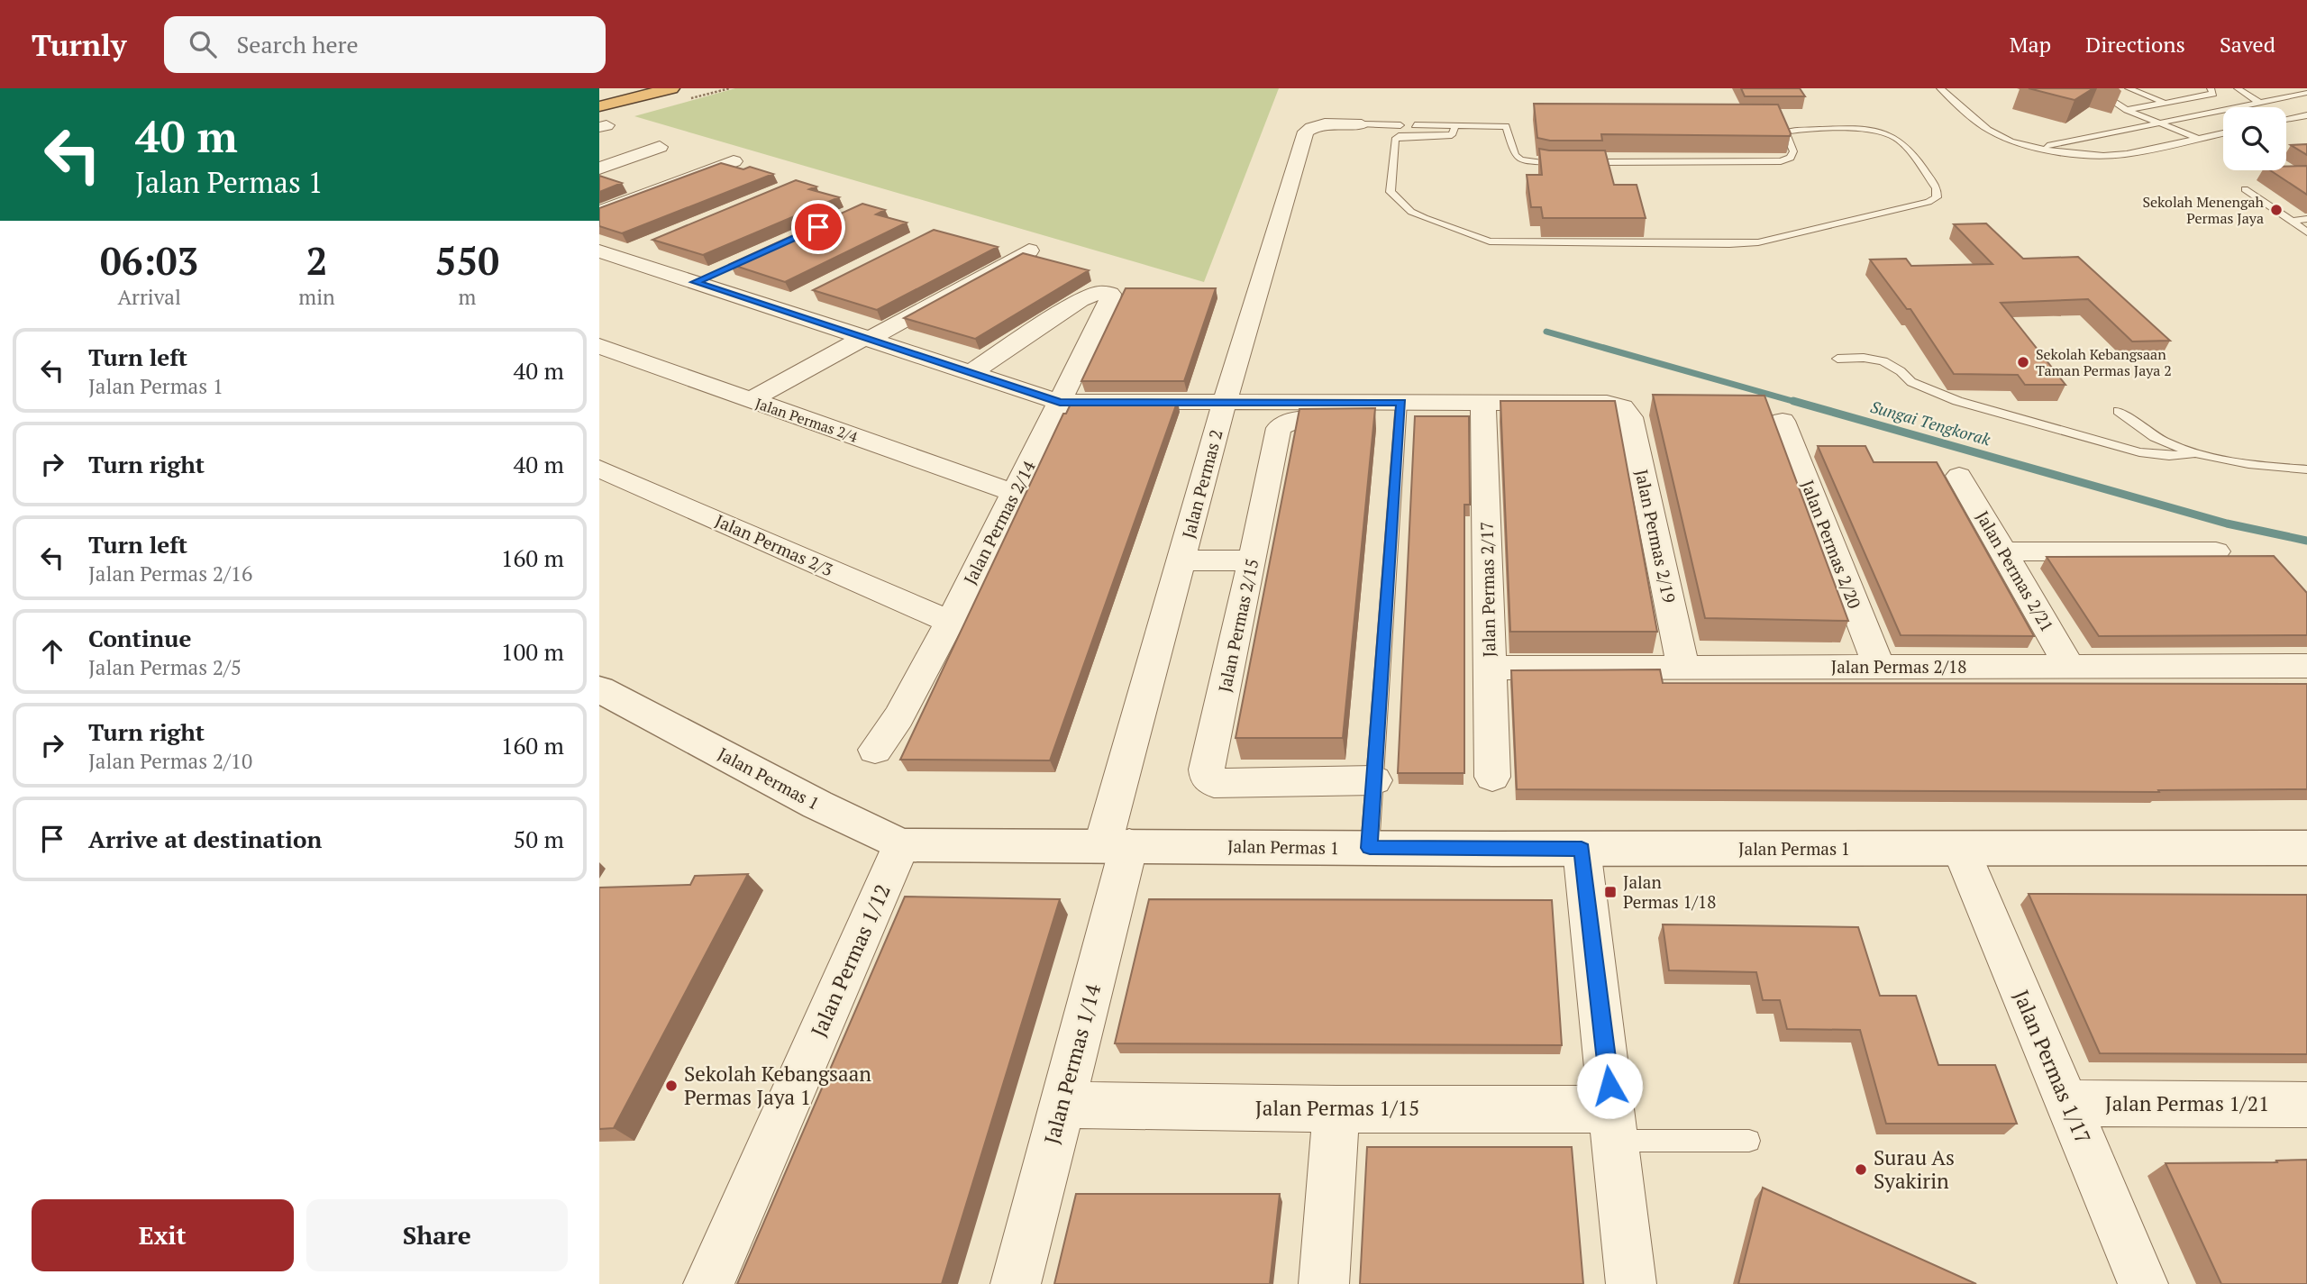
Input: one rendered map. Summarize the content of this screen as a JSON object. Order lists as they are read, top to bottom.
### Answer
{
  "streets": {
    "street": [
      "Jalan Permas 2/4",
      "Jalan Permas 2",
      "Jalan Permas 2/14",
      "Jalan Permas 2/19",
      "Jalan Permas 2/20",
      "Jalan Permas 2/3",
      "Jalan Permas 2/21",
      "Jalan Permas 2/17",
      "Jalan Permas 2/15",
      "Jalan Permas 2/18",
      "Jalan Permas 1",
      "Jalan Permas 1/12",
      "Jalan Permas 1/14",
      "Jalan Permas 1/17",
      "Jalan Permas 1/21",
      "Jalan Permas 1/15"
    ]
  },
  "crossings": [
    ["Jalan Permas 2/4", "Jalan Permas 2/14"],
    ["Jalan Permas 2", "Jalan Permas 1"],
    ["Jalan Permas 2", "Jalan Permas 1/14"],
    ["Jalan Permas 2/14", "Jalan Permas 2/3"],
    ["Jalan Permas 2/19", "Jalan Permas 2/17"],
    ["Jalan Permas 2/19", "Jalan Permas 2/18"],
    ["Jalan Permas 2/20", "Jalan Permas 2/18"],
    ["Jalan Permas 2/21", "Jalan Permas 2/18"],
    ["Jalan Permas 2/17", "Jalan Permas 2/18"],
    ["Jalan Permas 1", "Jalan Permas 1/12"],
    ["Jalan Permas 1", "Jalan Permas 1/14"],
    ["Jalan Permas 1", "Jalan Permas 1/17"],
    ["Jalan Permas 1/14", "Jalan Permas 1/15"],
    ["Jalan Permas 1/17", "Jalan Permas 1/21"]
  ],
  "water": ["Sungai Tengkorak"],
  "places": {
    "other": [
      "Sekolah Menengah Permas Jaya",
      "Sekolah Kebangsaan Taman Permas Jaya 2",
      "Sekolah Kebangsaan Permas Jaya 1",
      "Surau As Syakirin"
    ],
    "transit": ["Jalan Permas 1/18"]
  },
  "page": {
    "header": "Turnly",
    "search": "Search here",
    "nav": ["Map", "Directions", "Saved"],
    "turn": ["40 m", "Jalan Permas 1"],
    "eta": [
      "06:03",
      "Arrival",
      "2",
      "min",
      "550",
      "m"
    ],
    "list": [
      {
        "name": "Turn left",
        "note": "Jalan Permas 1",
        "value": "40 m"
      },
      {
        "name": "Turn right",
        "value": "40 m"
      },
      {
        "name": "Turn left",
        "note": "Jalan Permas 2/16",
        "value": "160 m"
      },
      {
        "name": "Continue",
        "note": "Jalan Permas 2/5",
        "value": "100 m"
      },
      {
        "name": "Turn right",
        "note": "Jalan Permas 2/10",
        "value": "160 m"
      },
      {
        "name": "Arrive at destination",
        "value": "50 m"
      }
    ],
    "buttons": ["Exit", "Share"]
  }
}
